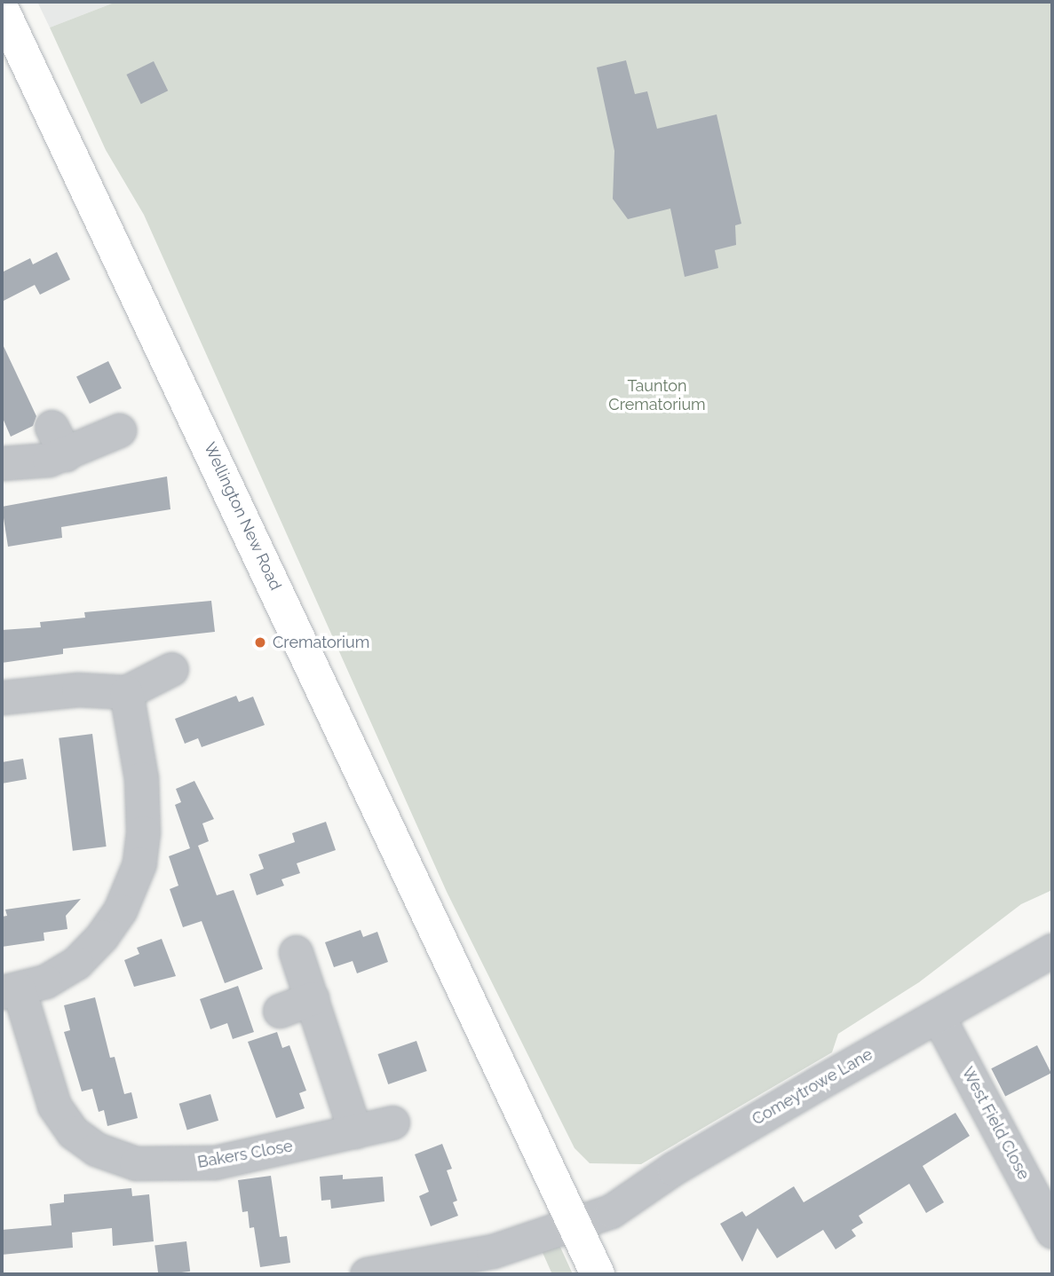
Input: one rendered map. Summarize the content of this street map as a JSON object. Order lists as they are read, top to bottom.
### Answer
{
  "streets": {
    "main road": ["Wellington New Road"],
    "street": ["Comeytrowe Lane", "West Field Close", "Bakers Close"]
  },
  "crossings": [
    ["Wellington New Road", "Comeytrowe Lane"],
    ["Comeytrowe Lane", "West Field Close"]
  ],
  "parks": ["Taunton Crematorium"],
  "places": ["Crematorium"]
}
